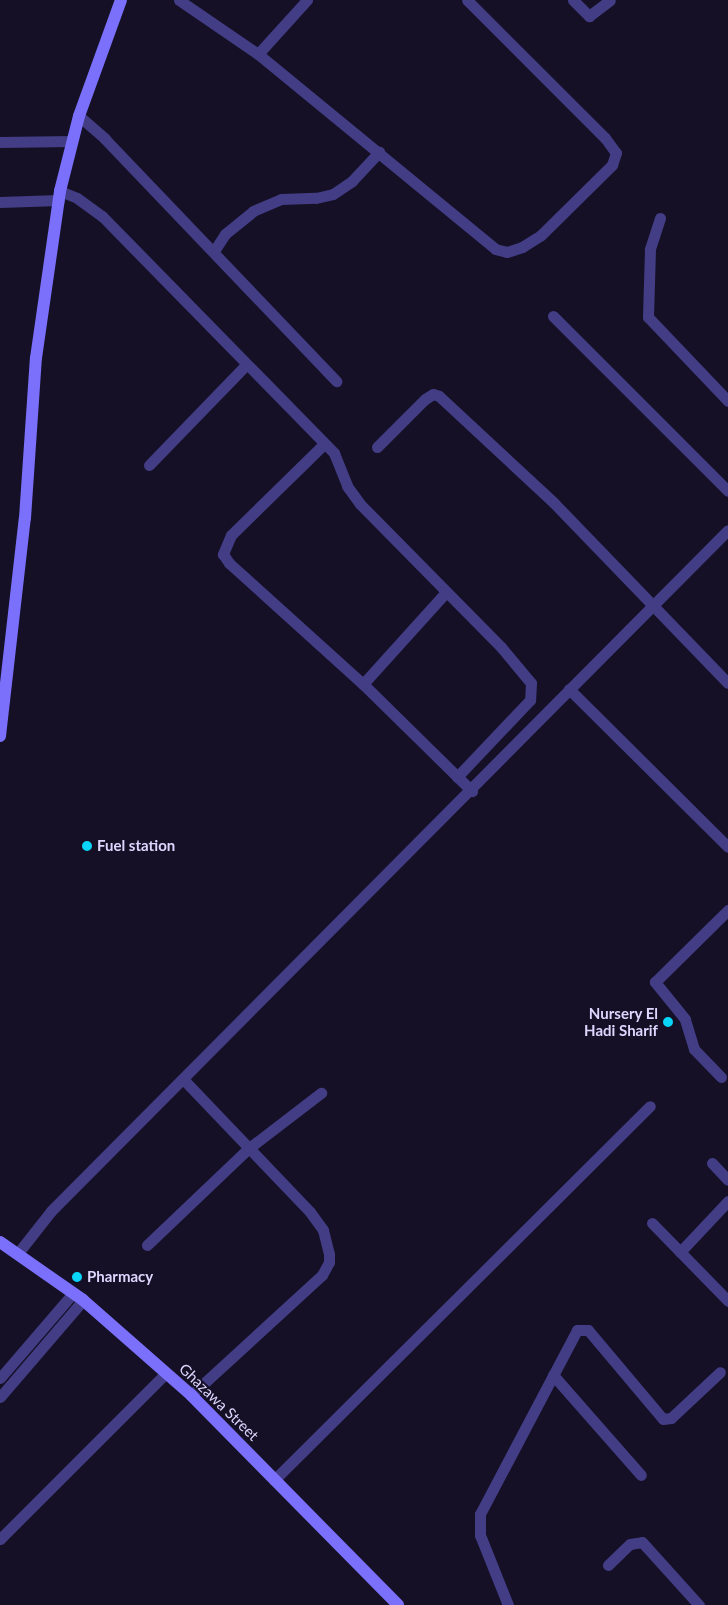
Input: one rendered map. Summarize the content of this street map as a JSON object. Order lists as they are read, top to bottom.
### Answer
{
  "streets": {
    "main road": ["Ghazawa Street"]
  },
  "places": ["Fuel station", "Nursery El Hadi Sharif", "Pharmacy"]
}
